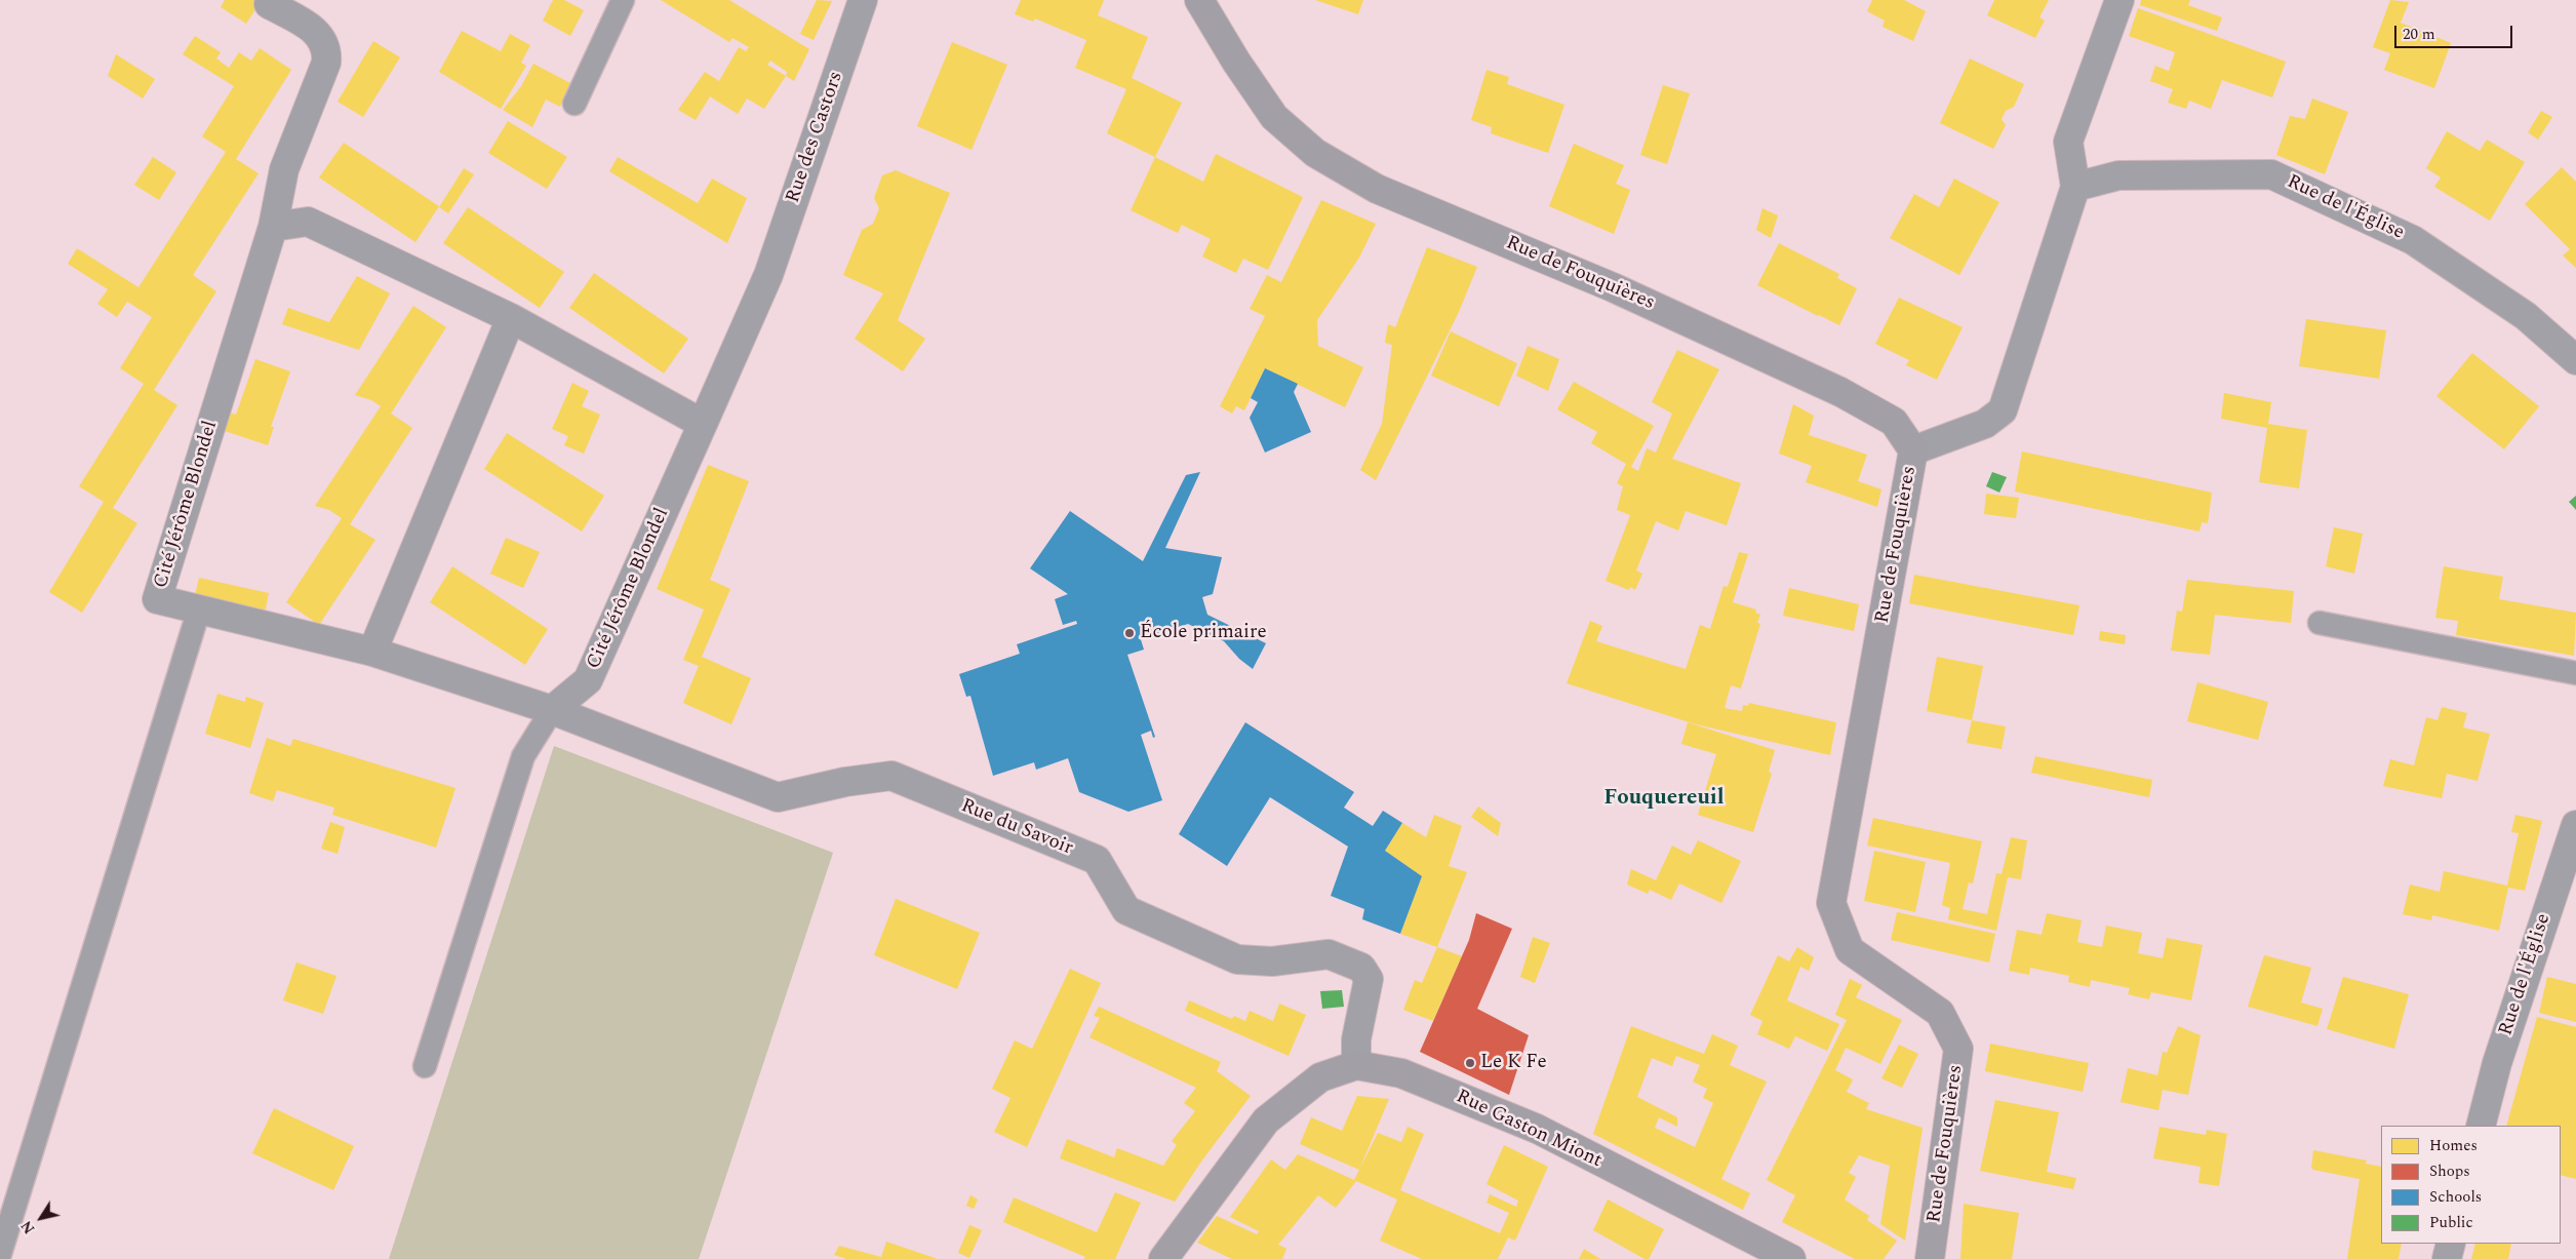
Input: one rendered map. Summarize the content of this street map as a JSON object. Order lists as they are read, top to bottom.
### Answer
{
  "streets": {
    "street": [
      "Rue des Castors",
      "Rue de l'Église",
      "Rue de Fouquières",
      "Cité Jérôme Blondel",
      "Rue du Savoir",
      "Rue Gaston Miont"
    ]
  },
  "crossings": [
    ["Rue des Castors", "Cité Jérôme Blondel"],
    ["Cité Jérôme Blondel", "Rue du Savoir"],
    ["Rue du Savoir", "Rue Gaston Miont"]
  ],
  "districts": ["Fouquereuil"],
  "places": ["École primaire", "Le K Fe"],
  "legend": [
    "Homes",
    "Shops",
    "Schools",
    "Public"
  ],
  "scale_bar": "20 m",
  "north": "bottom left"
}
